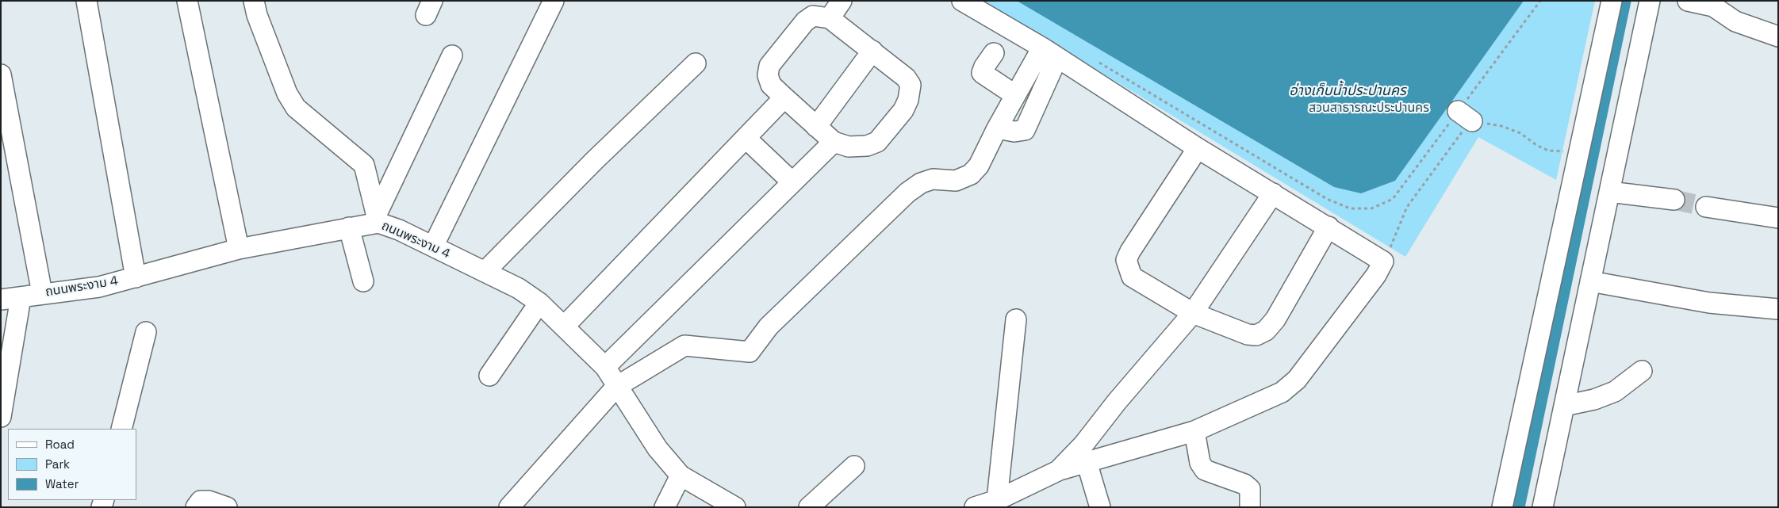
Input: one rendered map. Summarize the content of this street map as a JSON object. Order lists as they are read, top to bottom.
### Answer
{
  "streets": {
    "street": ["ถนนพระงาม 4"]
  },
  "water": ["อ่างเก็บน้ำประปานคร"],
  "parks": ["สวนสาธารณะประปานคร"],
  "legend": ["Road", "Park", "Water"]
}
